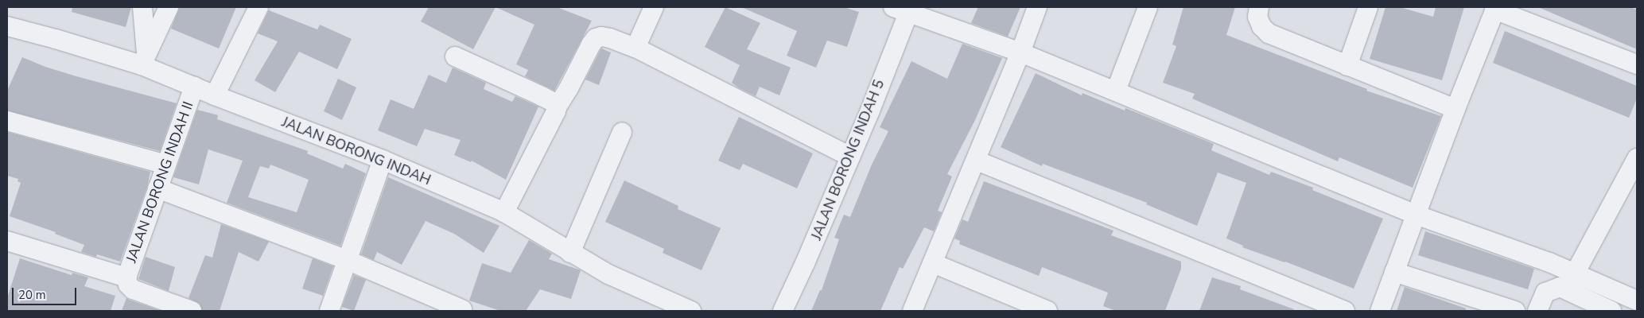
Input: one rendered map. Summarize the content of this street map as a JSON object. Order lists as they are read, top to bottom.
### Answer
{
  "streets": {
    "street": ["JALAN BORONG INDAH", "JALAN BORONG INDAH 5", "JALAN BORONG INDAH II"]
  },
  "crossings": [
    ["JALAN BORONG INDAH", "JALAN BORONG INDAH II"]
  ],
  "scale_bar": "20 m"
}
